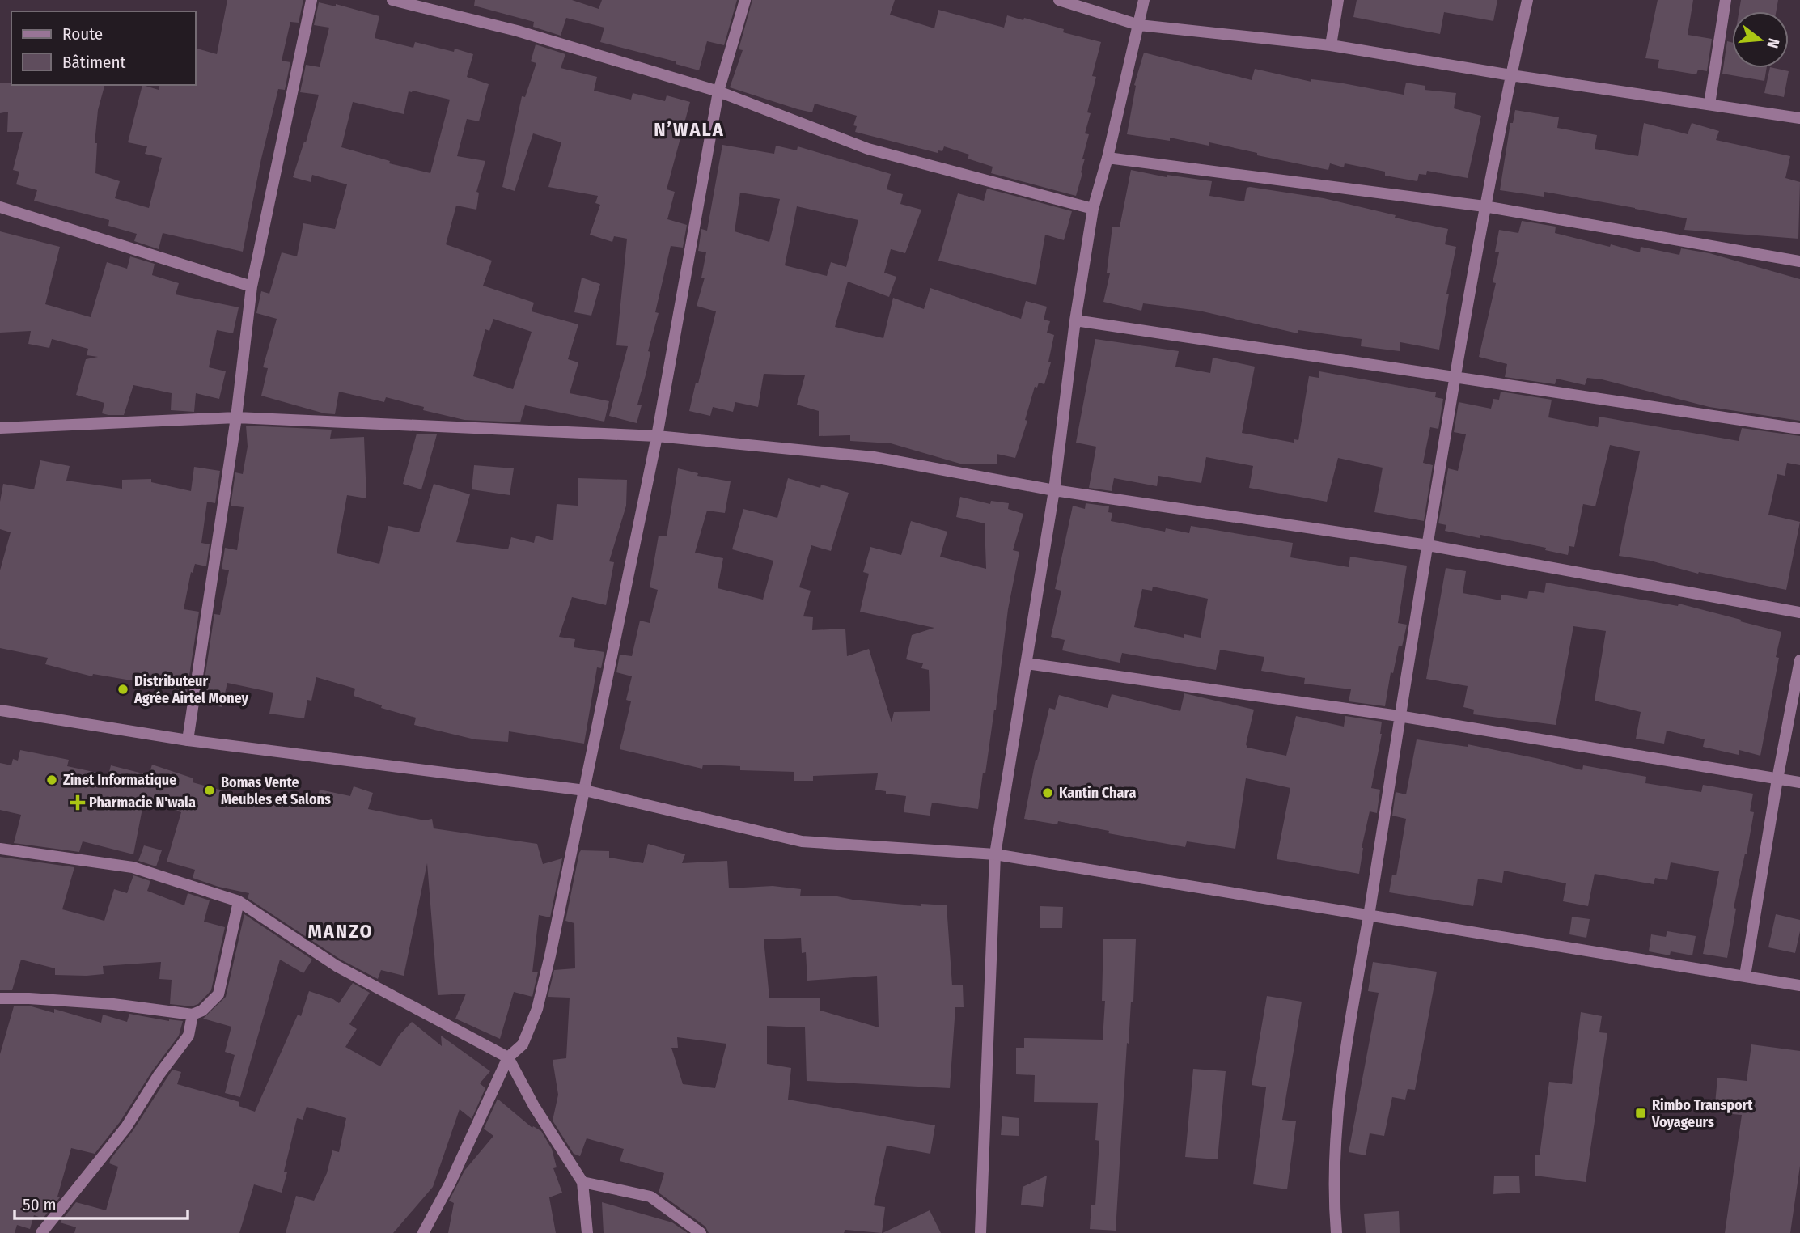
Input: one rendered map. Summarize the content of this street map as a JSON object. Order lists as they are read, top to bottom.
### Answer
{
  "districts": ["N’WALA", "MANZO"],
  "places": {
    "other": [
      "Distributeur Agrée Airtel Money",
      "Zinet Informatique",
      "Bomas Vente Meubles et Salons",
      "Kantin Chara"
    ],
    "health": ["Pharmacie N'wala"],
    "transit": ["Rimbo Transport Voyageurs"]
  },
  "legend": ["Route", "Bâtiment"],
  "scale_bar": "50 m",
  "north": "right"
}
